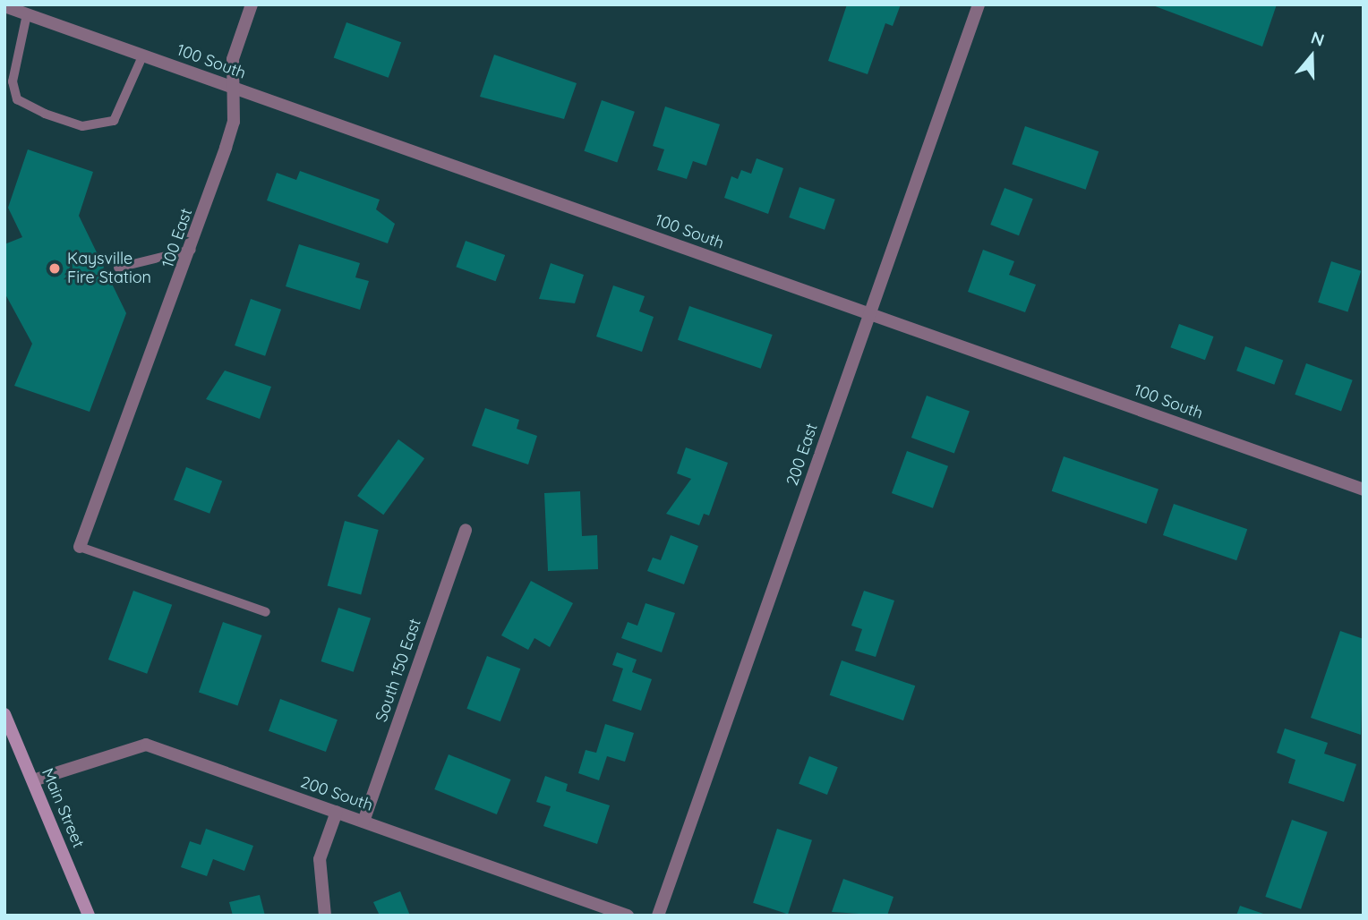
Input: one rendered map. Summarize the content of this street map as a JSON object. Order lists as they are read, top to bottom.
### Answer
{
  "streets": {
    "main road": ["Main Street"],
    "street": [
      "100 South",
      "100 East",
      "200 East",
      "South 150 East",
      "200 South"
    ]
  },
  "crossings": [
    ["100 South", "100 East"],
    ["100 South", "200 East"],
    ["South 150 East", "200 South"],
    ["200 South", "Main Street"]
  ],
  "places": ["Kaysville Fire Station"],
  "north": "top"
}
